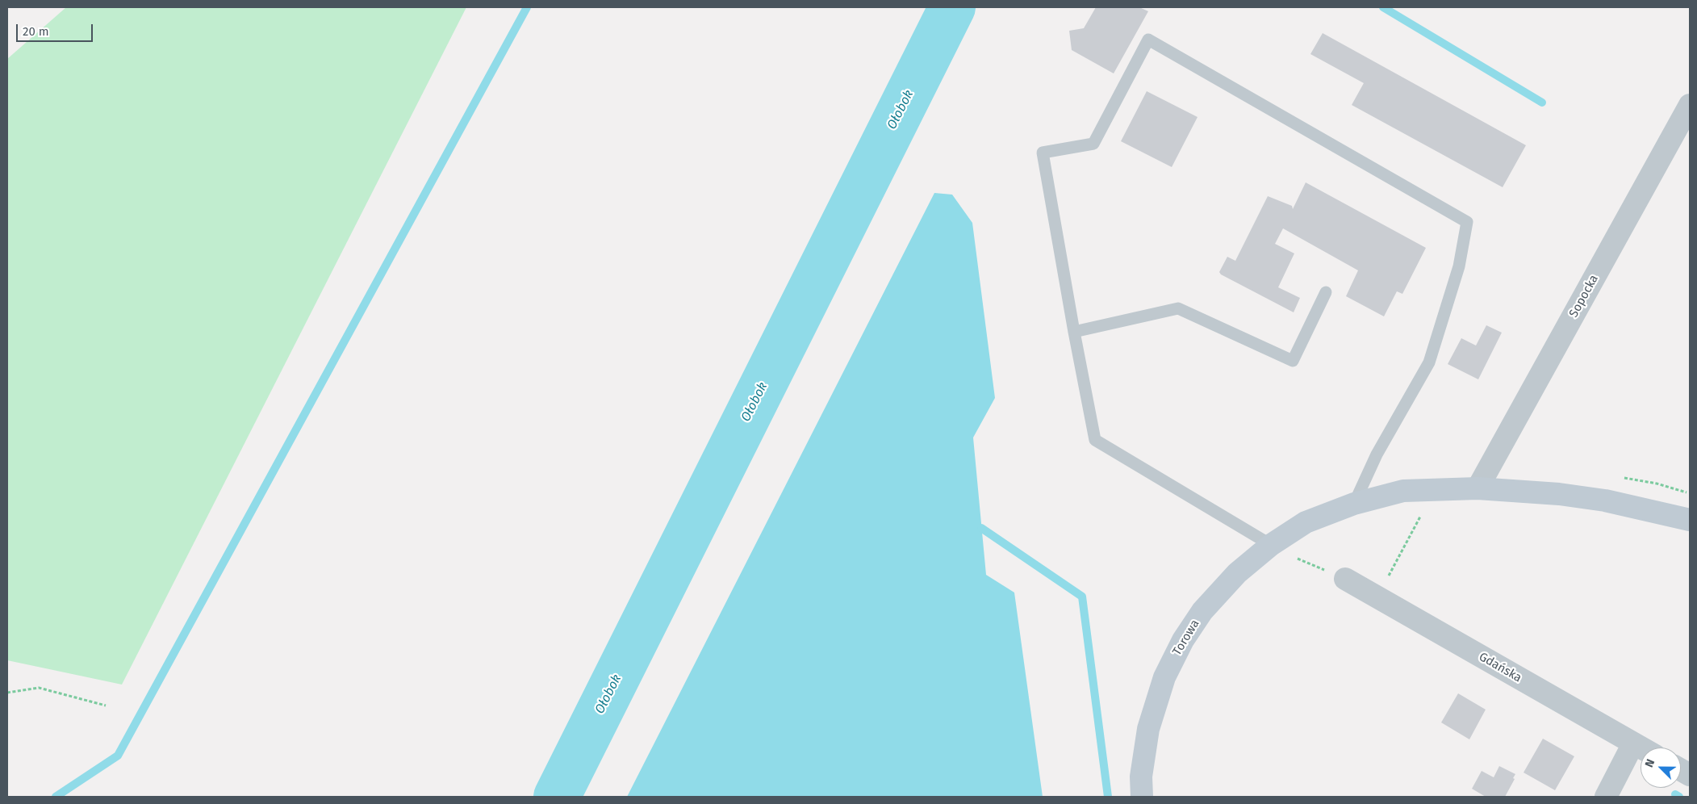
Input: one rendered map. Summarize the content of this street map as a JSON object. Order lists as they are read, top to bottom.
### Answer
{
  "streets": {
    "street": ["Sopocka", "Torowa", "Gdańska"]
  },
  "crossings": [
    ["Sopocka", "Torowa"]
  ],
  "water": ["Ołobok"],
  "scale_bar": "20 m",
  "north": "top left"
}
